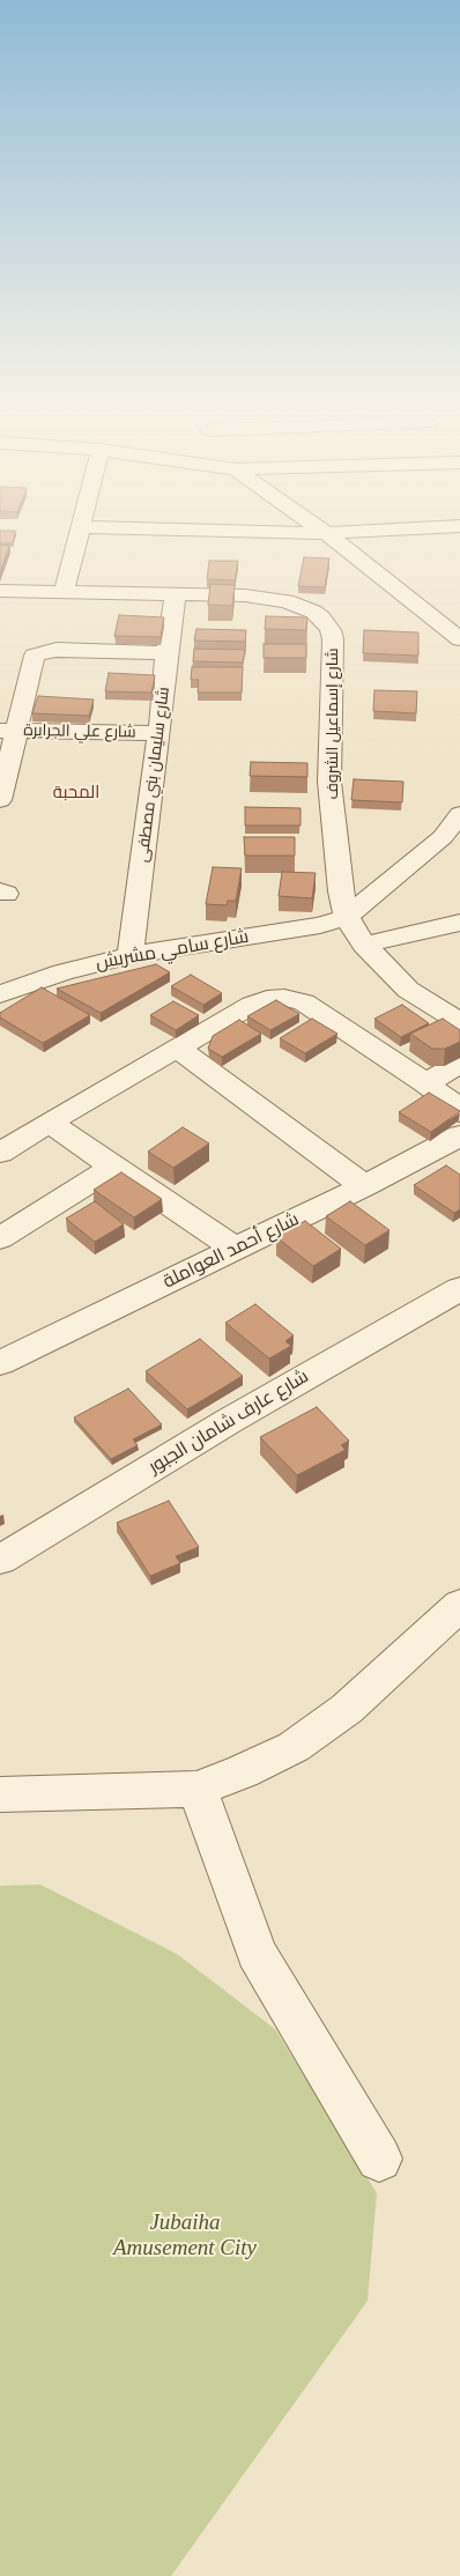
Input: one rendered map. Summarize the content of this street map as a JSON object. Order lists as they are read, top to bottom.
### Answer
{
  "streets": {
    "street": [
      "شارع إسماعيل الشروف",
      "شارع علي الجرايرة",
      "شارع سليمان بني مصطفى",
      "شارع سامي مشربش",
      "شارع أحمد العواملة",
      "شارع عارف شامان الجبور"
    ]
  },
  "crossings": [
    ["شارع إسماعيل الشروف", "شارع سليمان بني مصطفى"],
    ["شارع إسماعيل الشروف", "شارع سامي مشربش"],
    ["شارع علي الجرايرة", "شارع سليمان بني مصطفى"],
    ["شارع سليمان بني مصطفى", "شارع سامي مشربش"]
  ],
  "districts": ["المحبة"],
  "parks": ["Jubaiha Amusement City"]
}
